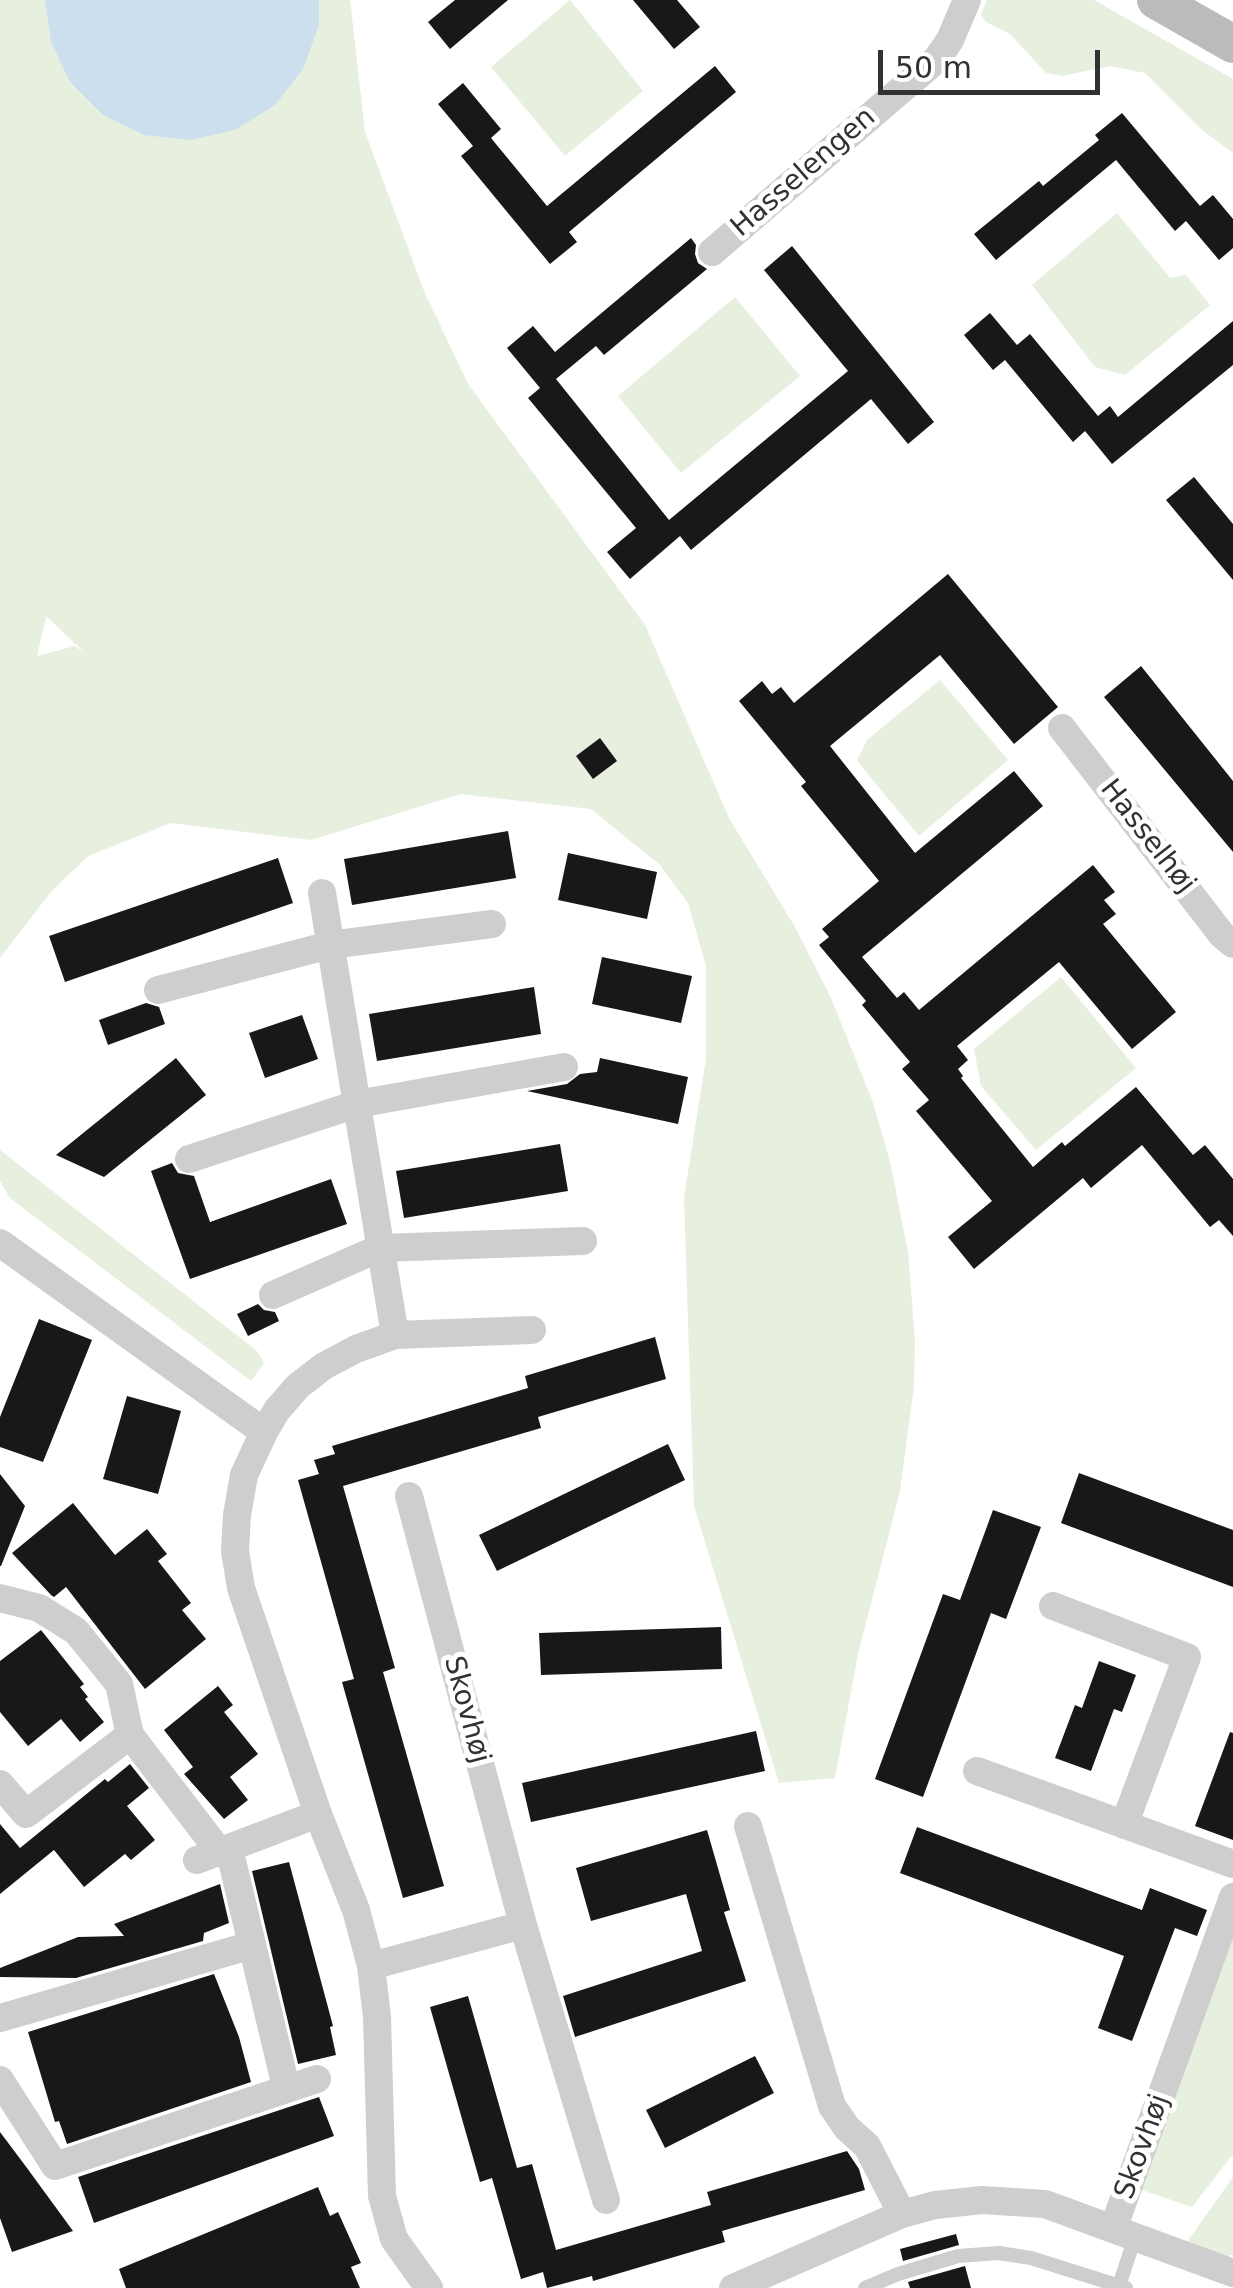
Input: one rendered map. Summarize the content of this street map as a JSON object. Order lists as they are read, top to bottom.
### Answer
{
  "streets": {
    "street": ["Hasselengen", "Hasselhøj", "Skovhøj"]
  },
  "scale_bar": "50 m"
}
